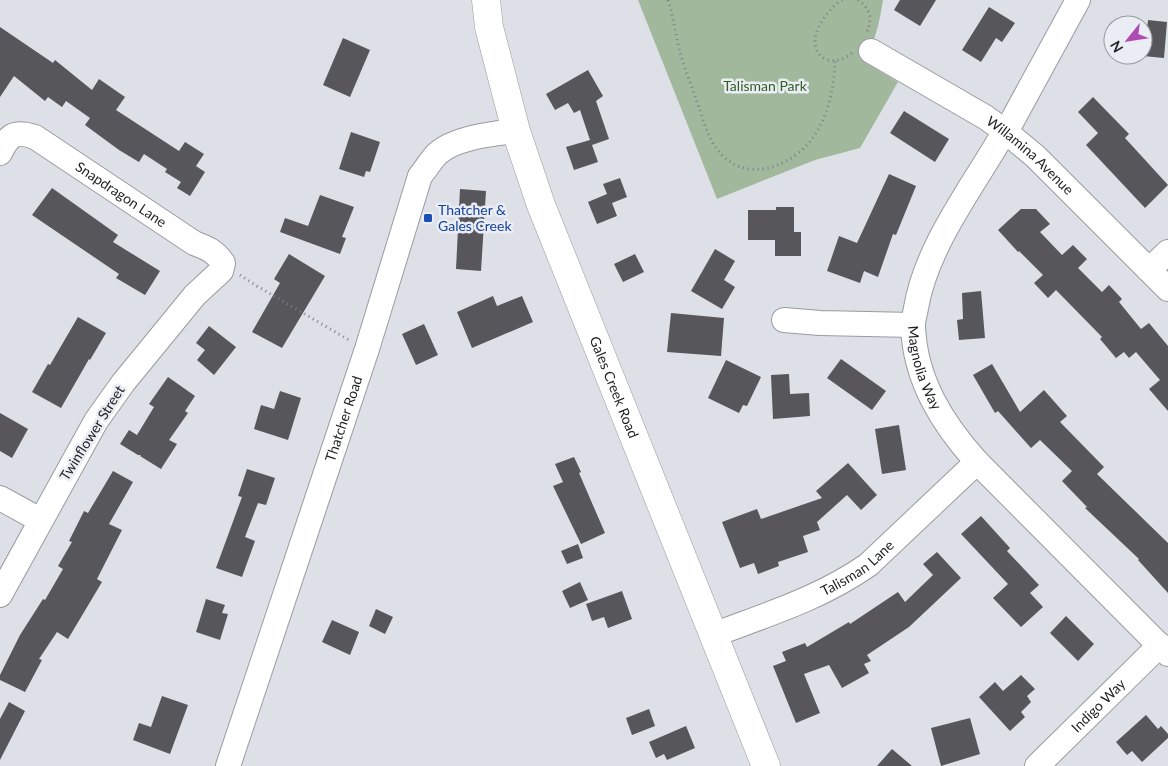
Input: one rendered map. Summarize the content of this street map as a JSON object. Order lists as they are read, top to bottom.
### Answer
{
  "streets": {
    "main road": ["Gales Creek Road"],
    "street": [
      "Willamina Avenue",
      "Snapdragon Lane",
      "Magnolia Way",
      "Thatcher Road",
      "Twinflower Street",
      "Talisman Lane",
      "Indigo Way"
    ]
  },
  "crossings": [
    ["Willamina Avenue", "Magnolia Way"],
    ["Snapdragon Lane", "Twinflower Street"],
    ["Magnolia Way", "Talisman Lane"],
    ["Magnolia Way", "Indigo Way"],
    ["Gales Creek Road", "Thatcher Road"],
    ["Gales Creek Road", "Talisman Lane"]
  ],
  "parks": ["Talisman Park"],
  "places": {
    "transit": ["Thatcher & Gales Creek"]
  },
  "north": "bottom left"
}
